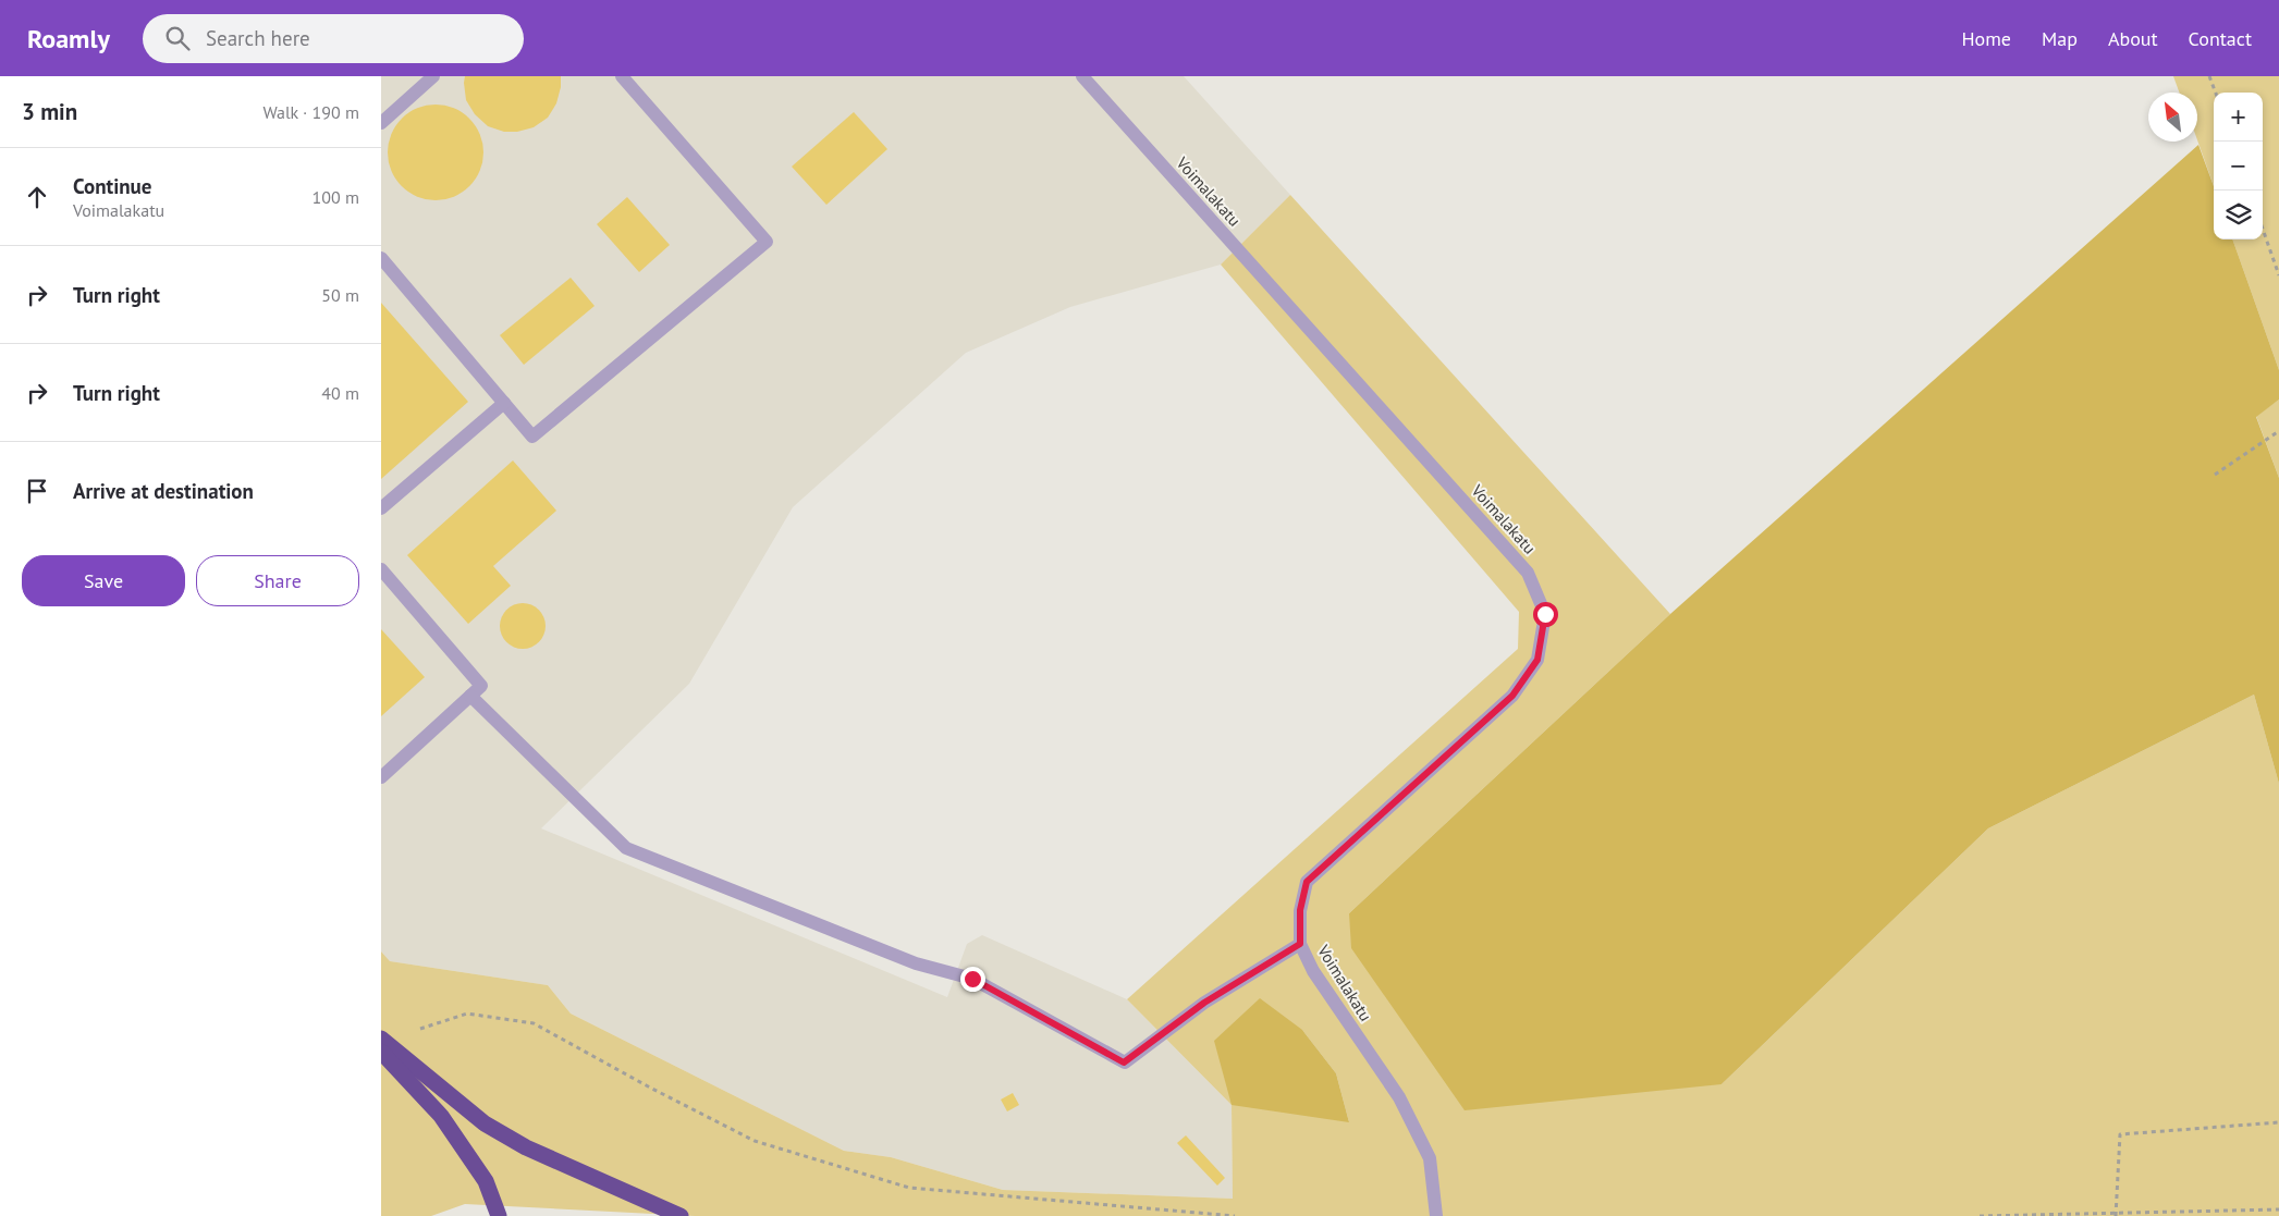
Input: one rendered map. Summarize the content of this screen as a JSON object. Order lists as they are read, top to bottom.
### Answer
{
  "streets": {
    "lane": ["Voimalakatu"]
  },
  "north": "top left",
  "page": {
    "header": "Roamly",
    "search": "Search here",
    "nav": [
      "Home",
      "Map",
      "About",
      "Contact"
    ],
    "heading": ["3 min", "Walk · 190 m"],
    "map_buttons": ["+", "−"],
    "list": [
      ["Continue", "Voimalakatu", "100 m"],
      ["Turn right", "50 m"],
      ["Turn right", "40 m"],
      "Arrive at destination"
    ],
    "buttons": ["Save", "Share"]
  }
}
